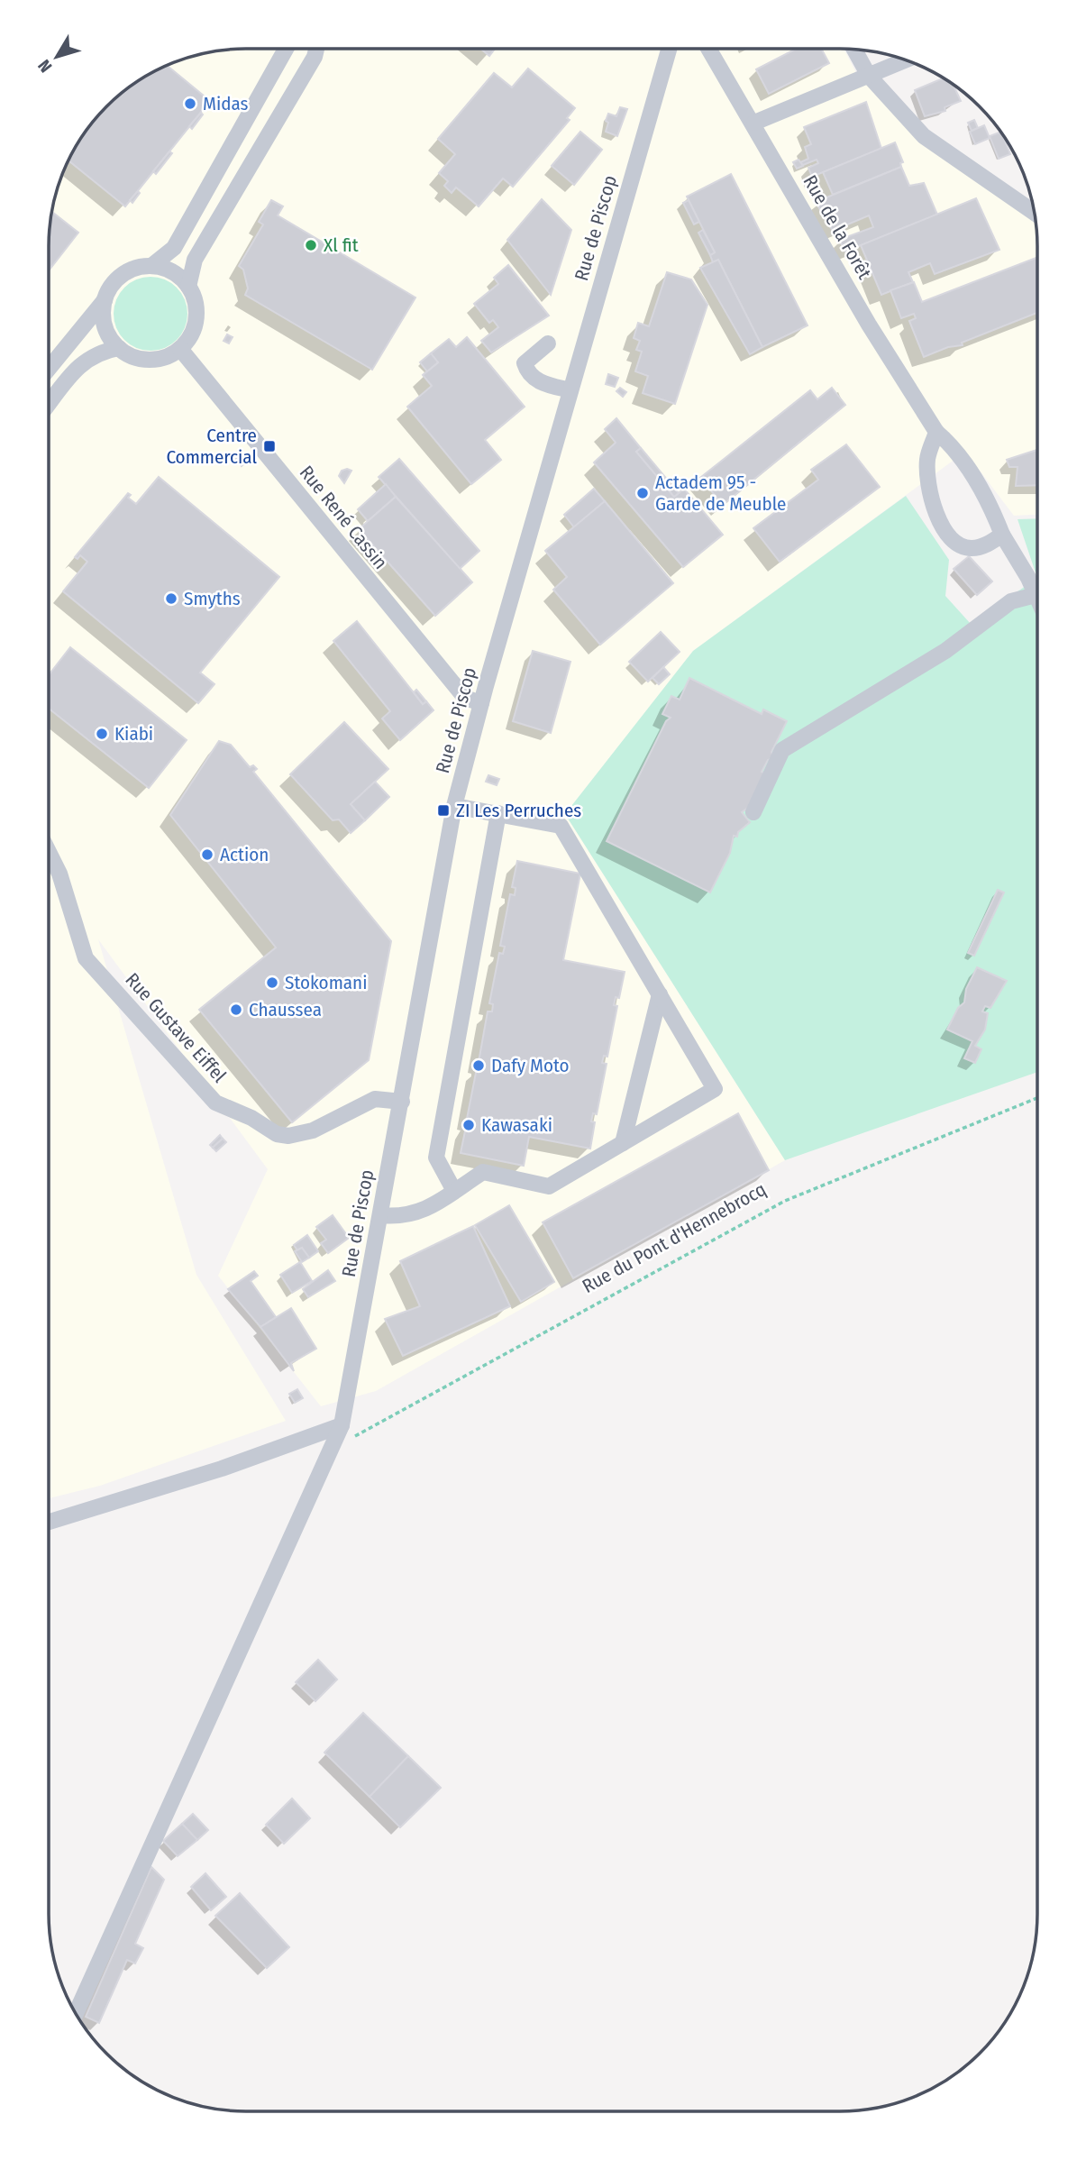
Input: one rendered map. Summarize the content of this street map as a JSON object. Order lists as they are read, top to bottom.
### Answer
{
  "streets": {
    "street": [
      "Rue de la Forêt",
      "Rue de Piscop",
      "Rue René Cassin",
      "Rue Gustave Eiffel"
    ],
    "path": ["Rue du Pont d'Hennebrocq"]
  },
  "crossings": [
    ["Rue de Piscop", "Rue René Cassin"],
    ["Rue de Piscop", "Rue Gustave Eiffel"],
    ["Rue de Piscop", "Rue du Pont d'Hennebrocq"]
  ],
  "places": {
    "other": [
      "Midas",
      "Xl fit",
      "Actadem 95 - Garde de Meuble",
      "Smyths",
      "Kiabi",
      "Action",
      "Stokomani",
      "Chaussea",
      "Dafy Moto",
      "Kawasaki"
    ],
    "transit": ["Centre Commercial", "ZI Les Perruches"]
  },
  "north": "bottom left"
}
